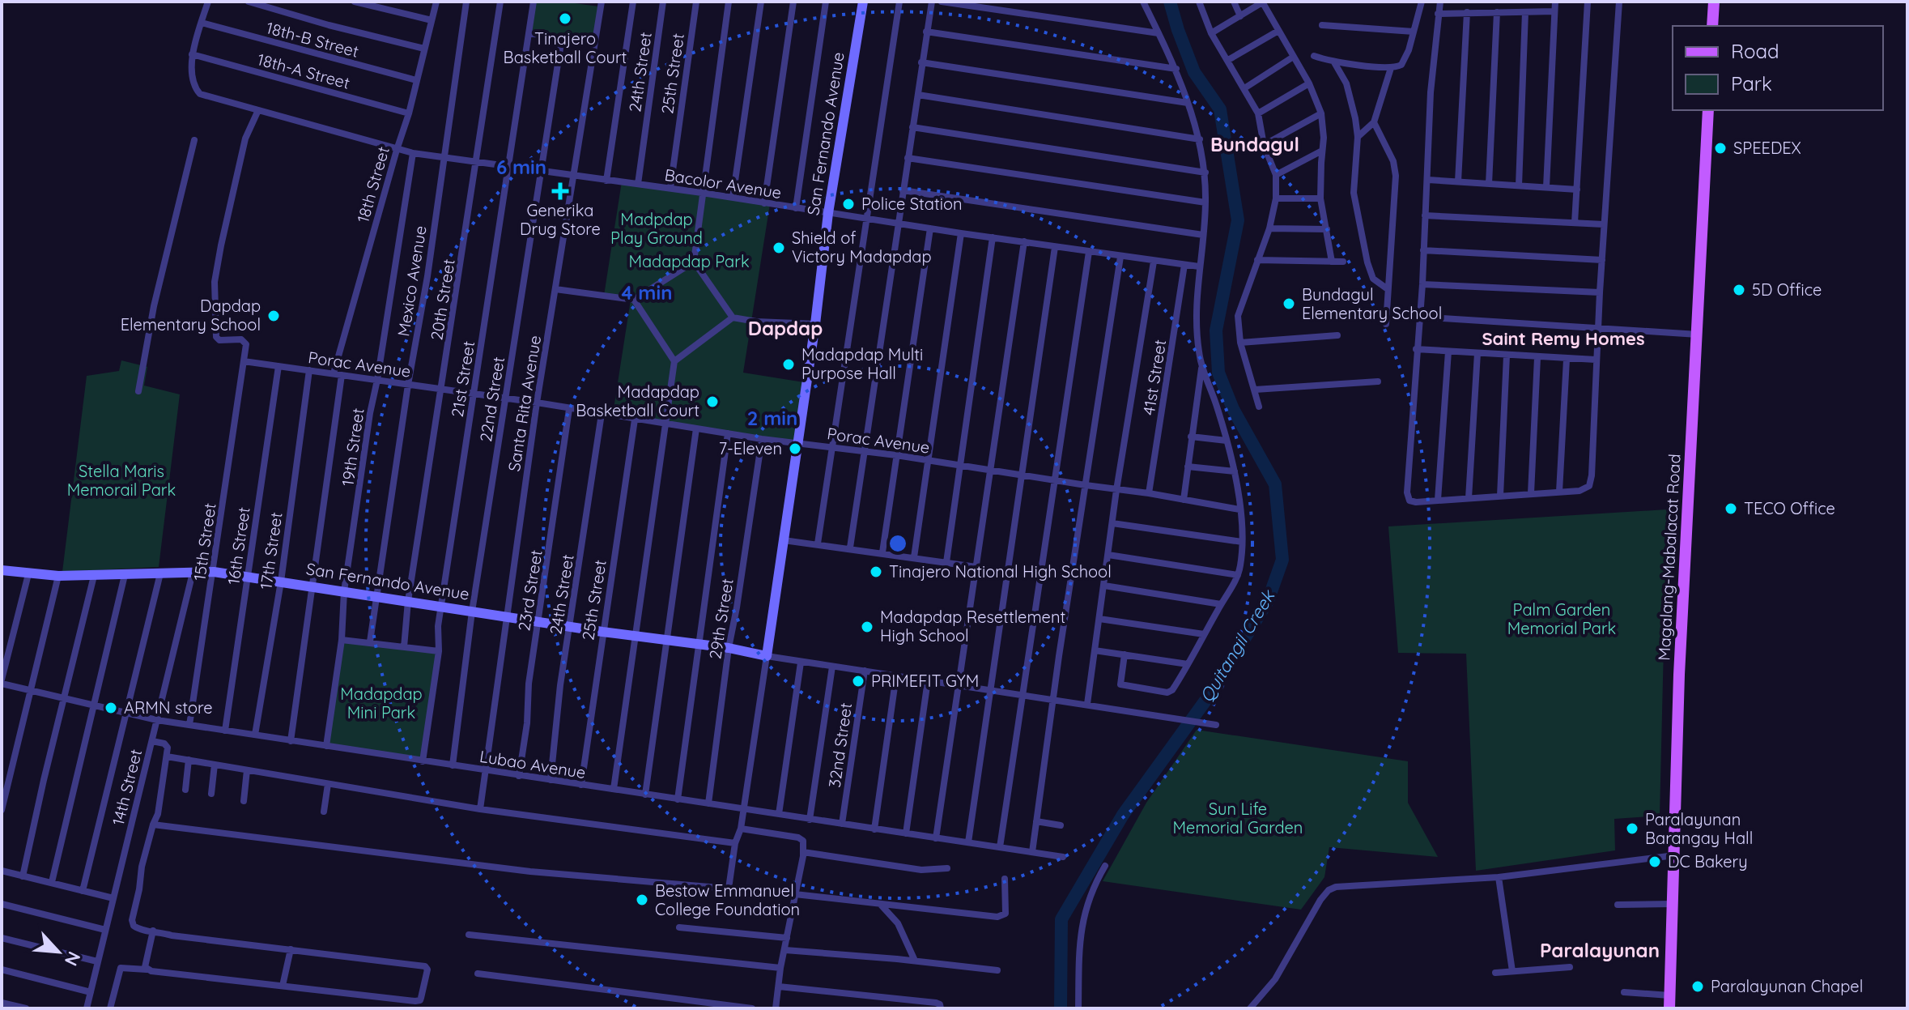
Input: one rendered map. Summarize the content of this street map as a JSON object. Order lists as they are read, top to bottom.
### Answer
{
  "streets": {
    "main road": ["San Fernando Avenue", "Magalang-Mabalacat Road"],
    "street": [
      "18th-B Street",
      "18th-A Street",
      "24th Street",
      "25th Street",
      "Bacolor Avenue",
      "18th Street",
      "Mexico Avenue",
      "20th Street",
      "Porac Avenue",
      "41st Street",
      "21st Street",
      "22nd Street",
      "Santa Rita Avenue",
      "19th Street",
      "15th Street",
      "16th Street",
      "17th Street",
      "23rd Street",
      "29th Street",
      "32nd Street",
      "Lubao Avenue",
      "14th Street"
    ]
  },
  "crossings": [
    ["18th-B Street", "18th Street"],
    ["18th-A Street", "Bacolor Avenue"],
    ["18th-A Street", "18th Street"],
    ["24th Street", "San Fernando Avenue"],
    ["24th Street", "Bacolor Avenue"],
    ["24th Street", "Porac Avenue"],
    ["24th Street", "Lubao Avenue"],
    ["25th Street", "San Fernando Avenue"],
    ["25th Street", "Bacolor Avenue"],
    ["25th Street", "Porac Avenue"],
    ["25th Street", "Lubao Avenue"],
    ["San Fernando Avenue", "Bacolor Avenue"],
    ["San Fernando Avenue", "18th Street"],
    ["San Fernando Avenue", "Mexico Avenue"],
    ["San Fernando Avenue", "20th Street"],
    ["San Fernando Avenue", "Porac Avenue"],
    ["San Fernando Avenue", "21st Street"],
    ["San Fernando Avenue", "22nd Street"],
    ["San Fernando Avenue", "Santa Rita Avenue"],
    ["San Fernando Avenue", "19th Street"],
    ["San Fernando Avenue", "15th Street"],
    ["San Fernando Avenue", "16th Street"],
    ["San Fernando Avenue", "17th Street"],
    ["San Fernando Avenue", "23rd Street"],
    ["San Fernando Avenue", "29th Street"],
    ["San Fernando Avenue", "32nd Street"],
    ["San Fernando Avenue", "Lubao Avenue"],
    ["San Fernando Avenue", "14th Street"],
    ["Bacolor Avenue", "18th Street"],
    ["Bacolor Avenue", "Mexico Avenue"],
    ["Bacolor Avenue", "20th Street"],
    ["Bacolor Avenue", "41st Street"],
    ["Bacolor Avenue", "21st Street"],
    ["Bacolor Avenue", "22nd Street"],
    ["Bacolor Avenue", "Santa Rita Avenue"],
    ["Bacolor Avenue", "19th Street"],
    ["18th Street", "Porac Avenue"],
    ["18th Street", "Lubao Avenue"],
    ["Mexico Avenue", "Porac Avenue"],
    ["20th Street", "Porac Avenue"],
    ["Porac Avenue", "41st Street"],
    ["Porac Avenue", "21st Street"],
    ["Porac Avenue", "22nd Street"],
    ["Porac Avenue", "Santa Rita Avenue"],
    ["Porac Avenue", "19th Street"],
    ["Porac Avenue", "15th Street"],
    ["Porac Avenue", "16th Street"],
    ["Porac Avenue", "17th Street"],
    ["Porac Avenue", "23rd Street"],
    ["Porac Avenue", "29th Street"],
    ["21st Street", "Lubao Avenue"],
    ["22nd Street", "Lubao Avenue"],
    ["Santa Rita Avenue", "Lubao Avenue"],
    ["19th Street", "Lubao Avenue"],
    ["15th Street", "Lubao Avenue"],
    ["16th Street", "Lubao Avenue"],
    ["17th Street", "Lubao Avenue"],
    ["23rd Street", "Lubao Avenue"],
    ["29th Street", "Lubao Avenue"],
    ["32nd Street", "Lubao Avenue"],
    ["Lubao Avenue", "14th Street"]
  ],
  "districts": [
    "Bundagul",
    "Dapdap",
    "Saint Remy Homes",
    "Paralayunan"
  ],
  "water": ["Quitangil Creek"],
  "parks": [
    "Madpdap Play Ground",
    "Madapdap Park",
    "Stella Maris Memorail Park",
    "Palm Garden Memorial Park",
    "Madapdap Mini Park",
    "Sun Life Memorial Garden"
  ],
  "places": {
    "other": [
      "Tinajero Basketball Court",
      "SPEEDEX",
      "Police Station",
      "Shield of Victory Madapdap",
      "5D Office",
      "Bundagul Elementary School",
      "Dapdap Elementary School",
      "Madapdap Multi Purpose Hall",
      "Madapdap Basketball Court",
      "7-Eleven",
      "TECO Office",
      "Tinajero National High School",
      "Madapdap Resettlement High School",
      "PRIMEFIT GYM",
      "ARMN store",
      "Paralayunan Barangay Hall",
      "DC Bakery",
      "Bestow Emmanuel College Foundation",
      "Paralayunan Chapel"
    ],
    "health": ["Generika Drug Store"]
  },
  "legend": ["Road", "Park"],
  "north": "bottom right",
  "rings": ["6 min", "4 min", "2 min"]
}
